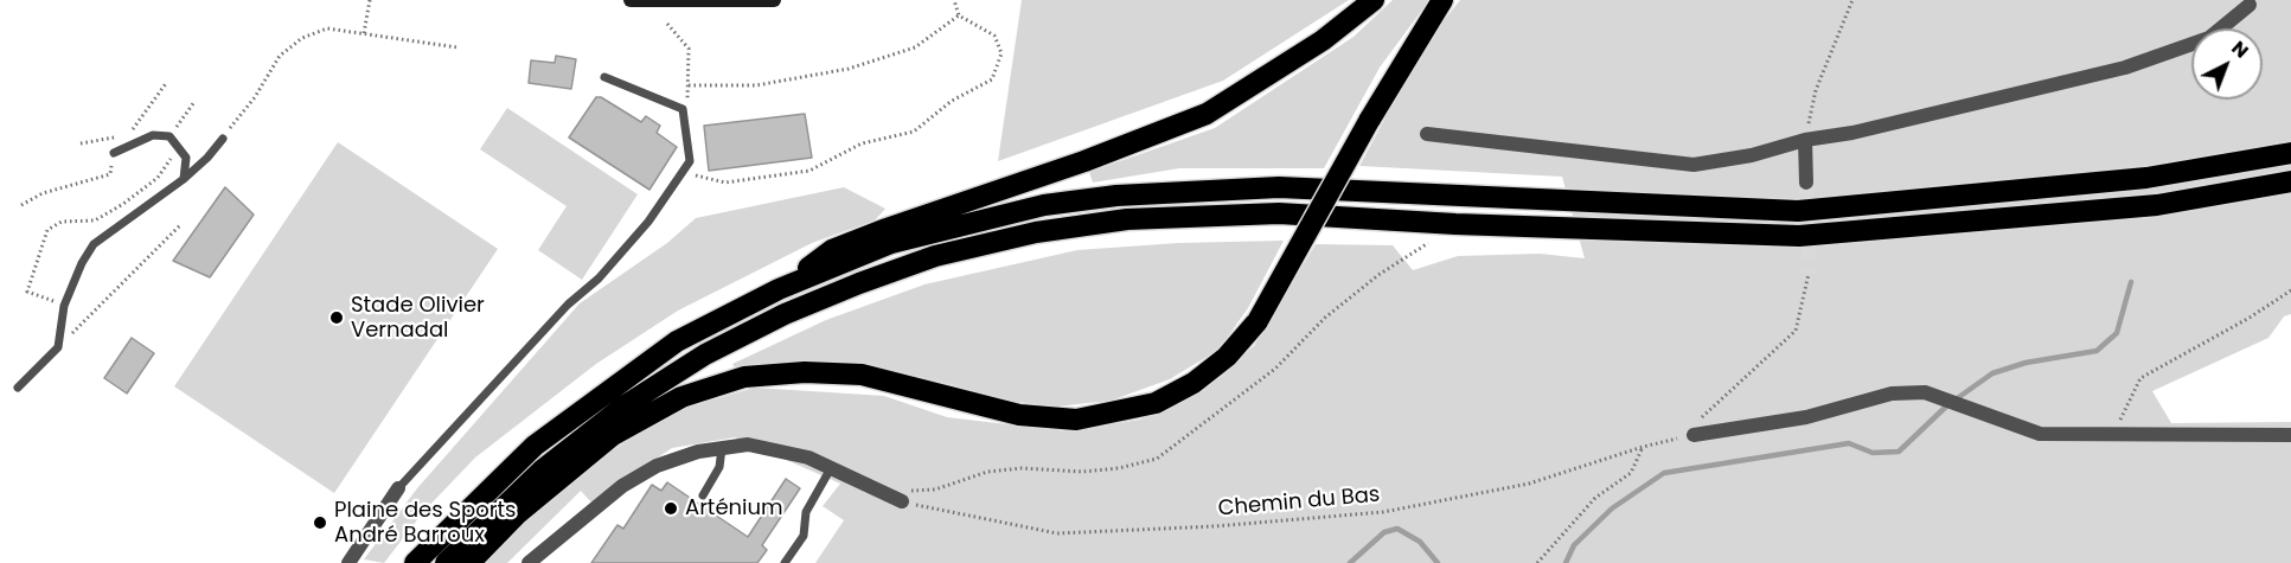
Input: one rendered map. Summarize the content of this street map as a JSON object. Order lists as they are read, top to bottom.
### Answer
{
  "streets": {
    "path": ["Chemin du Bas"]
  },
  "places": ["Stade Olivier Vernadal", "Arténium", "Plaine des Sports André Barroux"],
  "north": "top right"
}
